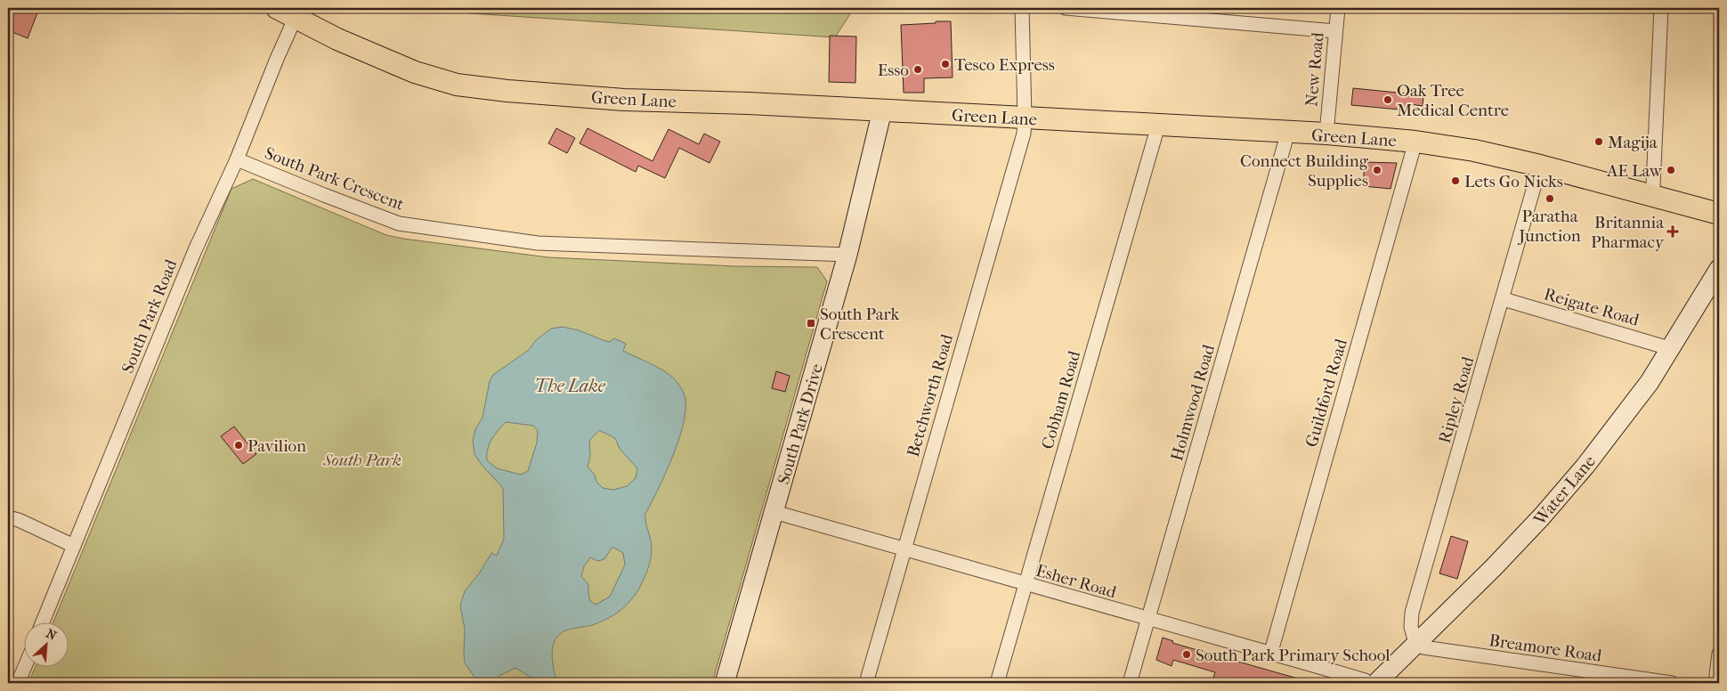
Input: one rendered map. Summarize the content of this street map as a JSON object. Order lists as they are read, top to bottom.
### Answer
{
  "streets": {
    "main road": ["Green Lane"],
    "street": [
      "New Road",
      "South Park Crescent",
      "Reigate Road",
      "South Park Road",
      "Guildford Road",
      "Betchworth Road",
      "Cobham Road",
      "Ripley Road",
      "Holmwood Road",
      "South Park Drive",
      "Water Lane",
      "Esher Road",
      "Breamore Road"
    ]
  },
  "crossings": [
    ["New Road", "Green Lane"],
    ["Green Lane", "South Park Road"],
    ["Green Lane", "Guildford Road"],
    ["Green Lane", "Betchworth Road"],
    ["Green Lane", "Cobham Road"],
    ["Green Lane", "Ripley Road"],
    ["Green Lane", "Holmwood Road"],
    ["Green Lane", "South Park Drive"],
    ["South Park Crescent", "South Park Road"],
    ["South Park Crescent", "South Park Drive"],
    ["Reigate Road", "Ripley Road"],
    ["Reigate Road", "Water Lane"],
    ["Guildford Road", "Esher Road"],
    ["Betchworth Road", "Esher Road"],
    ["Cobham Road", "Esher Road"],
    ["Ripley Road", "Water Lane"],
    ["Ripley Road", "Breamore Road"],
    ["Holmwood Road", "Esher Road"],
    ["South Park Drive", "Esher Road"],
    ["Water Lane", "Breamore Road"]
  ],
  "water": ["The Lake"],
  "parks": ["South Park"],
  "places": {
    "other": [
      "Tesco Express",
      "Esso",
      "Oak Tree Medical Centre",
      "Magija",
      "Connect Building Supplies",
      "AE Law",
      "Lets Go Nicks",
      "Paratha Junction",
      "Pavilion",
      "South Park Primary School"
    ],
    "health": ["Britannia Pharmacy"],
    "transit": ["South Park Crescent"]
  },
  "north": "top right"
}
